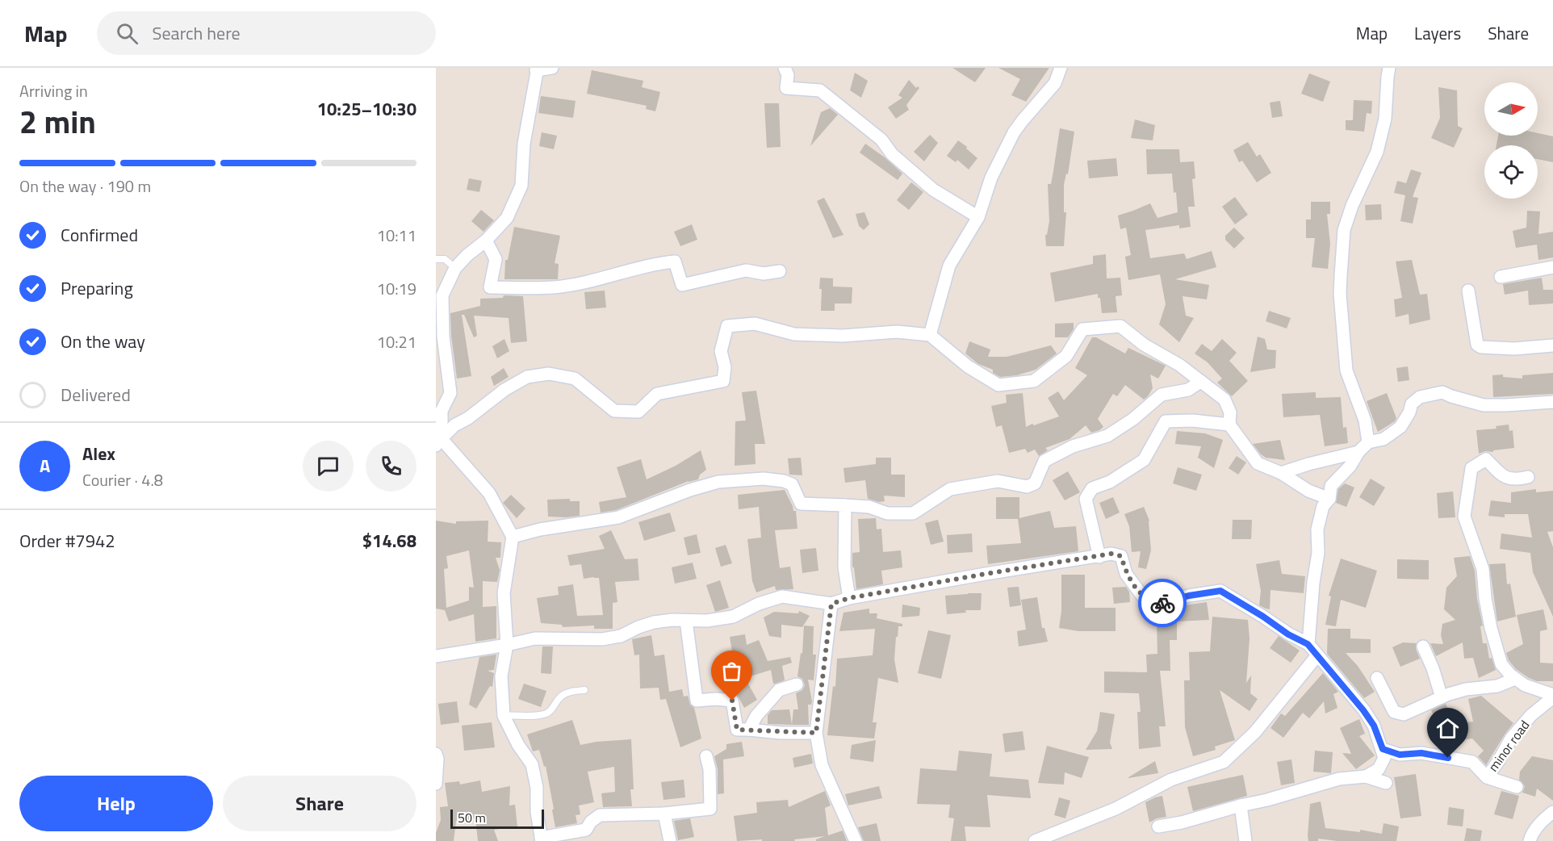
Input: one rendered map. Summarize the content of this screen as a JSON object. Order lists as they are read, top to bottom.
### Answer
{
  "streets": {
    "street": ["minor road"]
  },
  "scale_bar": "50 m",
  "north": "right",
  "page": {
    "header": "Map",
    "search": "Search here",
    "nav": ["Map", "Layers", "Share"],
    "heading": ["2 min", "Arriving in", "10:25–10:30"],
    "panel": [
      "Alex",
      "Courier · 4.8",
      "Order #7942",
      "$14.68"
    ],
    "bar": "On the way · 190 m",
    "list": [
      ["Confirmed", "10:11"],
      ["Preparing", "10:19"],
      ["On the way", "10:21"],
      "Delivered"
    ],
    "round": "A",
    "buttons": ["Help", "Share"],
    "scale": "50 m"
  }
}
